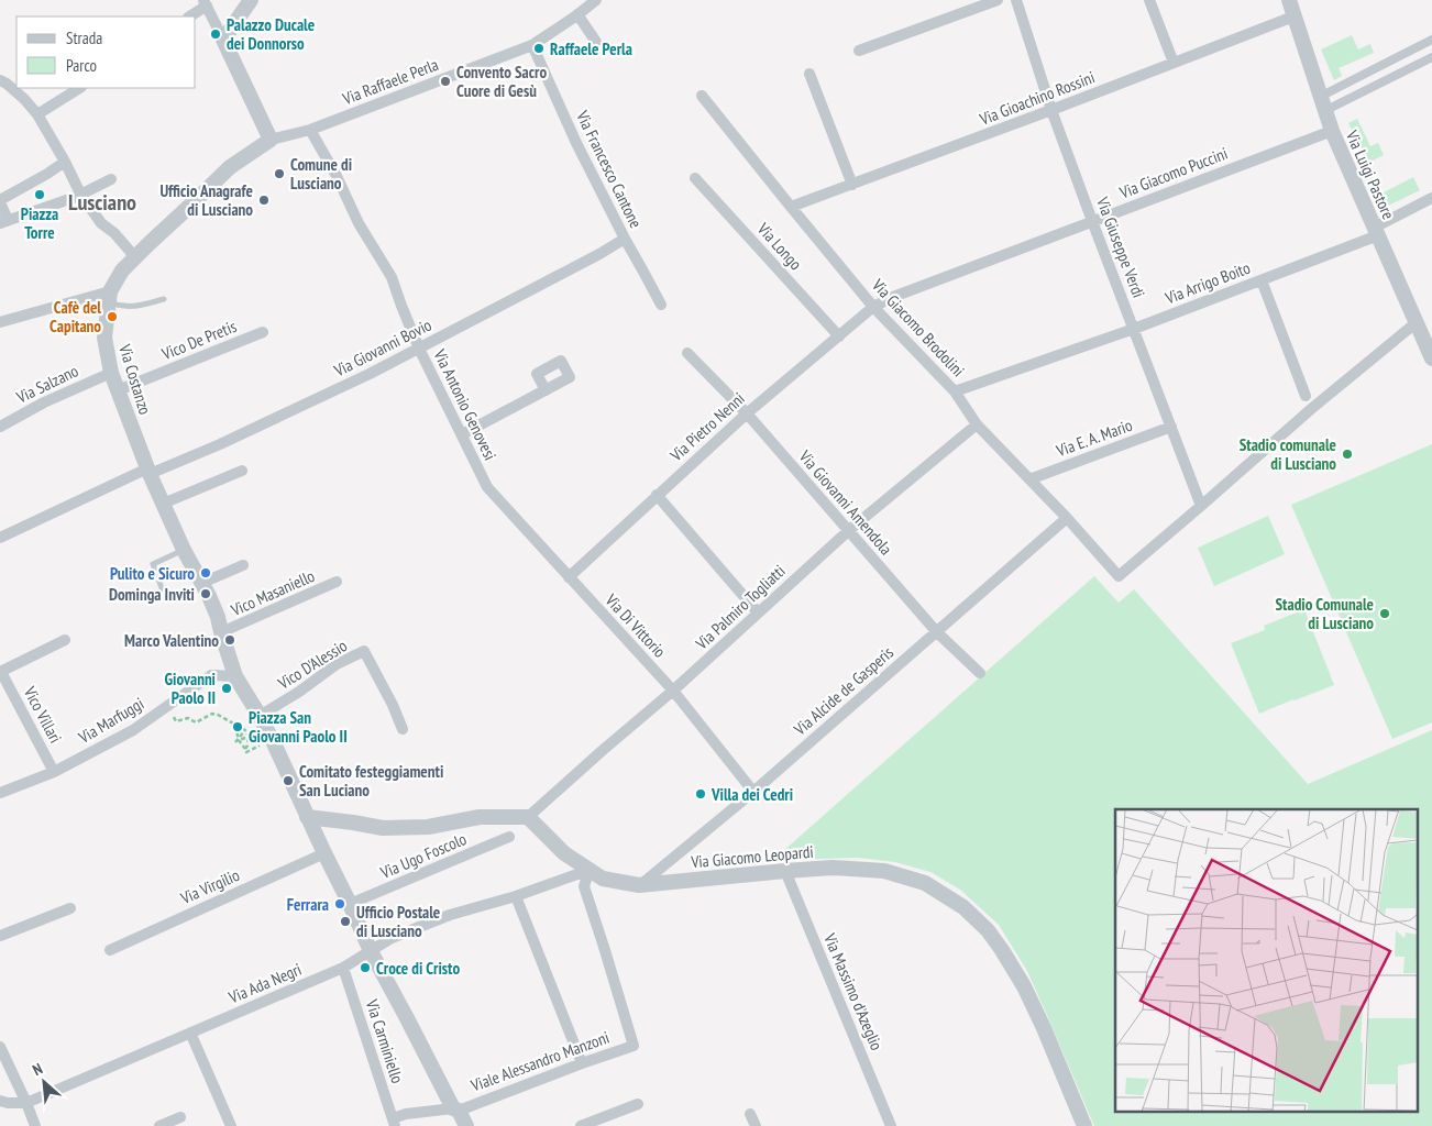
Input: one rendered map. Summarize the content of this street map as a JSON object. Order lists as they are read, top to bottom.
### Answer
{
  "streets": {
    "street": [
      "Via Raffaele Perla",
      "Via Gioachino Rossini",
      "Via Francesco Cantone",
      "Via Giacomo Puccini",
      "Via Luigi Pastore",
      "Via Longo",
      "Via Giuseppe Verdi",
      "Via Arrigo Boito",
      "Via Giacomo Brodolini",
      "Vico De Pretis",
      "Via Giovanni Bovio",
      "Via Costanzo",
      "Via Salzano",
      "Via Antonio Genovesi",
      "Via Pietro Nenni",
      "Via E. A. Mario",
      "Via Giovanni Amendola",
      "Vico Masaniello",
      "Via Palmiro Togliatti",
      "Via Di Vittorio",
      "Vico D'Alessio",
      "Via Alcide de Gasperis",
      "Vico Villari",
      "Via Marfuggi",
      "Via Ugo Foscolo",
      "Via Giacomo Leopardi",
      "Via Virgilio",
      "Via Ada Negri",
      "Via Massimo d'Azeglio",
      "Via Carminiello",
      "Viale Alessandro Manzoni"
    ]
  },
  "crossings": [
    ["Via Raffaele Perla", "Via Francesco Cantone"],
    ["Via Raffaele Perla", "Via Costanzo"],
    ["Via Raffaele Perla", "Via Antonio Genovesi"],
    ["Via Gioachino Rossini", "Via Luigi Pastore"],
    ["Via Gioachino Rossini", "Via Giuseppe Verdi"],
    ["Via Gioachino Rossini", "Via Giacomo Brodolini"],
    ["Via Francesco Cantone", "Via Giovanni Bovio"],
    ["Via Giacomo Puccini", "Via Luigi Pastore"],
    ["Via Giacomo Puccini", "Via Giuseppe Verdi"],
    ["Via Giacomo Puccini", "Via Giacomo Brodolini"],
    ["Via Giacomo Puccini", "Via Pietro Nenni"],
    ["Via Luigi Pastore", "Via Arrigo Boito"],
    ["Via Longo", "Via Pietro Nenni"],
    ["Via Giuseppe Verdi", "Via Arrigo Boito"],
    ["Via Giuseppe Verdi", "Via Giacomo Brodolini"],
    ["Via Giuseppe Verdi", "Via E. A. Mario"],
    ["Via Arrigo Boito", "Via Giacomo Brodolini"],
    ["Via Giacomo Brodolini", "Via Pietro Nenni"],
    ["Via Giacomo Brodolini", "Via E. A. Mario"],
    ["Via Giacomo Brodolini", "Via Palmiro Togliatti"],
    ["Via Giacomo Brodolini", "Via Alcide de Gasperis"],
    ["Vico De Pretis", "Via Costanzo"],
    ["Via Giovanni Bovio", "Via Costanzo"],
    ["Via Giovanni Bovio", "Via Antonio Genovesi"],
    ["Via Costanzo", "Via Salzano"],
    ["Via Costanzo", "Vico Masaniello"],
    ["Via Costanzo", "Vico D'Alessio"],
    ["Via Costanzo", "Via Marfuggi"],
    ["Via Costanzo", "Viale Alessandro Manzoni"],
    ["Via Antonio Genovesi", "Via Di Vittorio"],
    ["Via Pietro Nenni", "Via Giovanni Amendola"],
    ["Via Pietro Nenni", "Via Di Vittorio"],
    ["Via Giovanni Amendola", "Via Palmiro Togliatti"],
    ["Via Giovanni Amendola", "Via Alcide de Gasperis"],
    ["Via Palmiro Togliatti", "Via Di Vittorio"],
    ["Via Palmiro Togliatti", "Via Giacomo Leopardi"],
    ["Via Di Vittorio", "Via Alcide de Gasperis"],
    ["Via Alcide de Gasperis", "Via Giacomo Leopardi"],
    ["Vico Villari", "Via Marfuggi"],
    ["Via Ugo Foscolo", "Viale Alessandro Manzoni"],
    ["Via Giacomo Leopardi", "Via Ada Negri"],
    ["Via Giacomo Leopardi", "Via Massimo d'Azeglio"],
    ["Via Giacomo Leopardi", "Viale Alessandro Manzoni"],
    ["Via Virgilio", "Viale Alessandro Manzoni"],
    ["Via Ada Negri", "Via Carminiello"],
    ["Via Ada Negri", "Viale Alessandro Manzoni"],
    ["Via Carminiello", "Viale Alessandro Manzoni"]
  ],
  "districts": ["Lusciano"],
  "places": [
    "Palazzo Ducale dei Donnorso",
    "Raffaele Perla",
    "Convento Sacro Cuore di Gesù",
    "Comune di Lusciano",
    "Piazza Torre",
    "Ufficio Anagrafe di Lusciano",
    "Cafè del Capitano",
    "Stadio comunale di Lusciano",
    "Pulito e Sicuro",
    "Dominga Inviti",
    "Stadio Comunale di Lusciano",
    "Marco Valentino",
    "Giovanni Paolo II",
    "Piazza San Giovanni Paolo II",
    "Comitato festeggiamenti San Luciano",
    "Villa dei Cedri",
    "Ferrara",
    "Ufficio Postale di Lusciano",
    "Croce di Cristo"
  ],
  "legend": ["Strada", "Parco"],
  "north": "top left"
}
